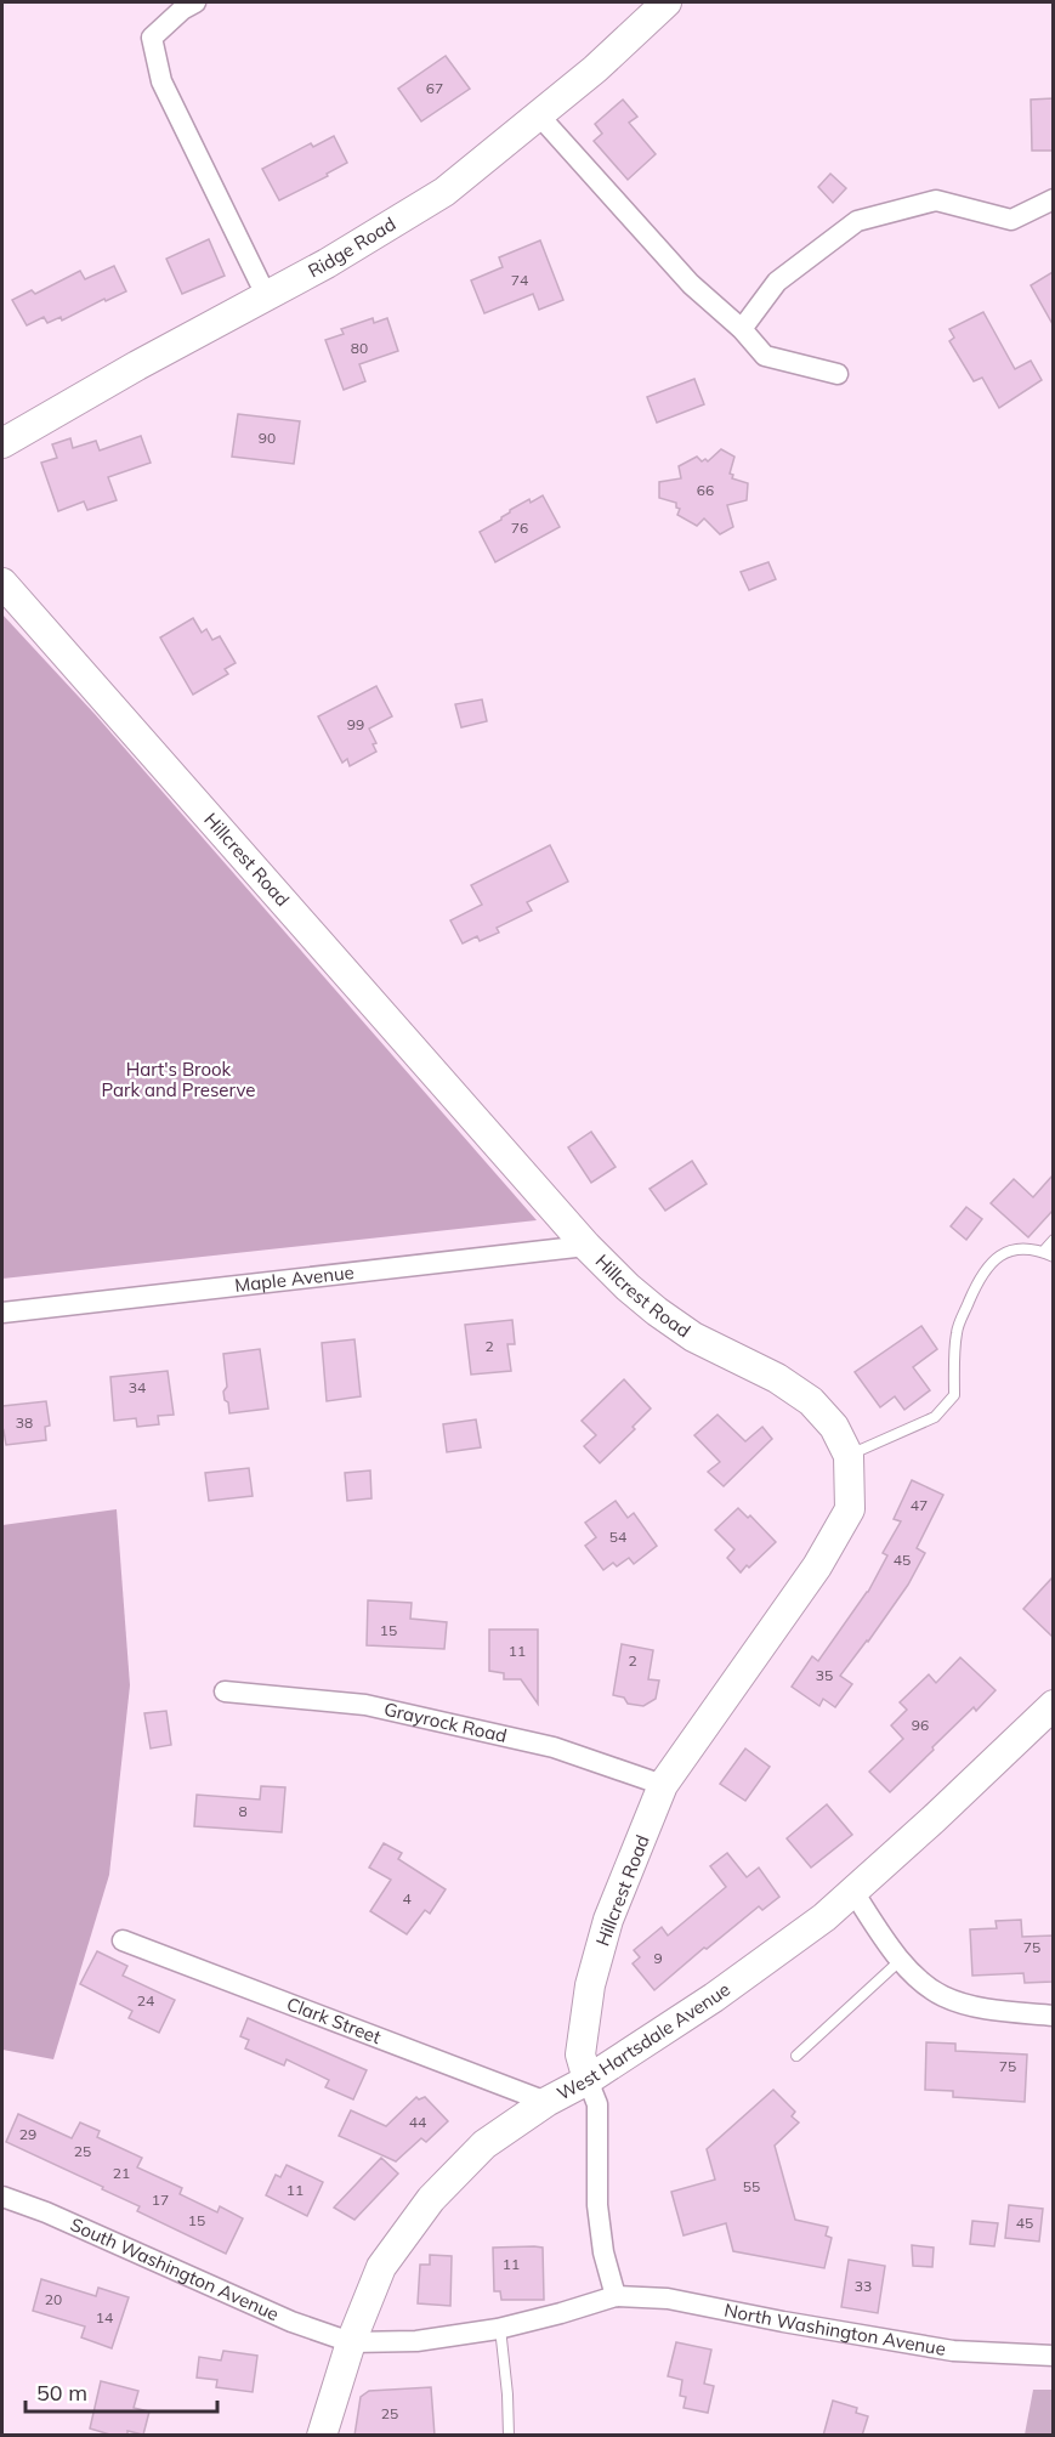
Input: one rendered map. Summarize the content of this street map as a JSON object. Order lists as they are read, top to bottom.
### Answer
{
  "streets": {
    "street": [
      "Ridge Road",
      "Hillcrest Road",
      "Maple Avenue",
      "Grayrock Road",
      "Clark Street",
      "West Hartsdale Avenue",
      "South Washington Avenue",
      "North Washington Avenue"
    ]
  },
  "crossings": [
    ["Hillcrest Road", "Maple Avenue"],
    ["Hillcrest Road", "Grayrock Road"],
    ["Hillcrest Road", "West Hartsdale Avenue"],
    ["Clark Street", "West Hartsdale Avenue"],
    ["West Hartsdale Avenue", "South Washington Avenue"],
    ["West Hartsdale Avenue", "North Washington Avenue"],
    ["South Washington Avenue", "North Washington Avenue"]
  ],
  "parks": ["Hart's Brook Park and Preserve"],
  "house_numbers": [
    "67",
    "74",
    "80",
    "90",
    "66",
    "76",
    "99",
    "2",
    "34",
    "38",
    "47",
    "54",
    "45",
    "15",
    "11",
    "2",
    "35",
    "96",
    "8",
    "4",
    "75",
    "9",
    "24",
    "75",
    "44",
    "29",
    "25",
    "21",
    "55",
    "11",
    "17",
    "15",
    "45",
    "11",
    "33",
    "20",
    "14",
    "25"
  ],
  "scale_bar": "50 m"
}
